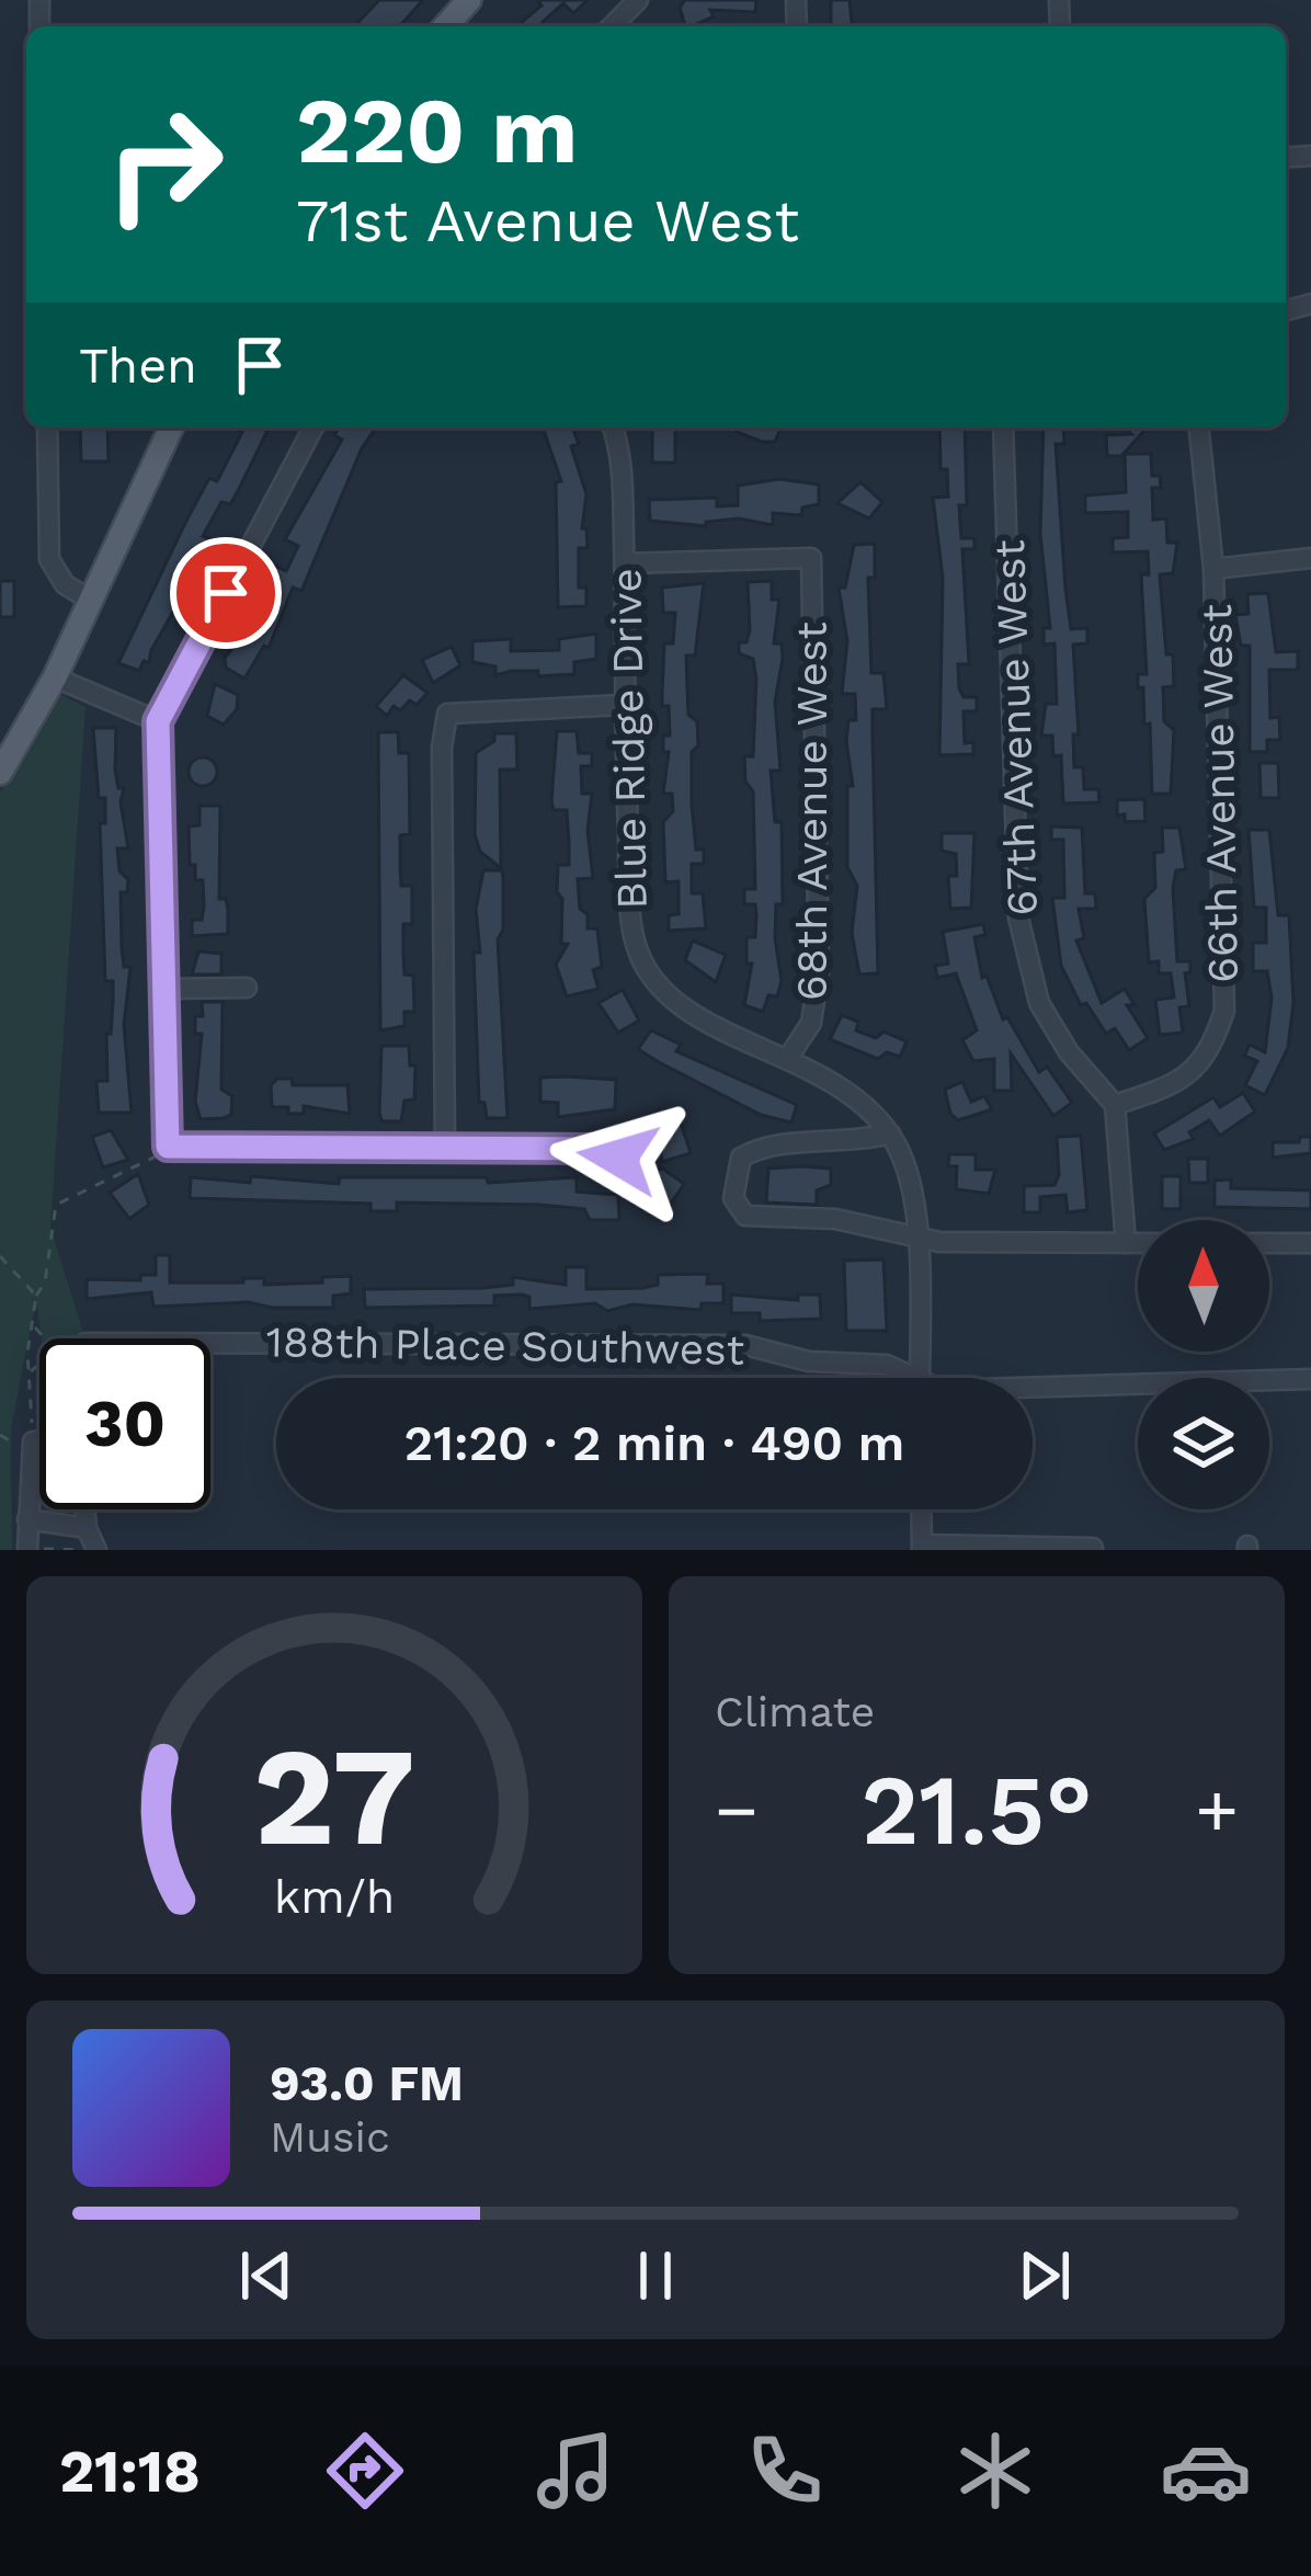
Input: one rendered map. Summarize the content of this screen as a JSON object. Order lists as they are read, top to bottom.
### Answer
{
  "streets": {
    "street": [
      "67th Avenue West",
      "Blue Ridge Drive",
      "66th Avenue West",
      "68th Avenue West",
      "188th Place Southwest"
    ]
  },
  "crossings": [
    ["67th Avenue West", "66th Avenue West"],
    ["Blue Ridge Drive", "68th Avenue West"]
  ],
  "north": "top",
  "page": {
    "turn": ["220 m", "71st Avenue West"],
    "then": "Then",
    "limit": "30",
    "trip": "21:20 · 2 min · 490 m",
    "tile": "Climate",
    "heat": ["−", "21.5°", "+"],
    "song": ["93.0 FM", "Music"],
    "tabs": "21:18",
    "gauge": ["27", "km/h"]
  }
}
